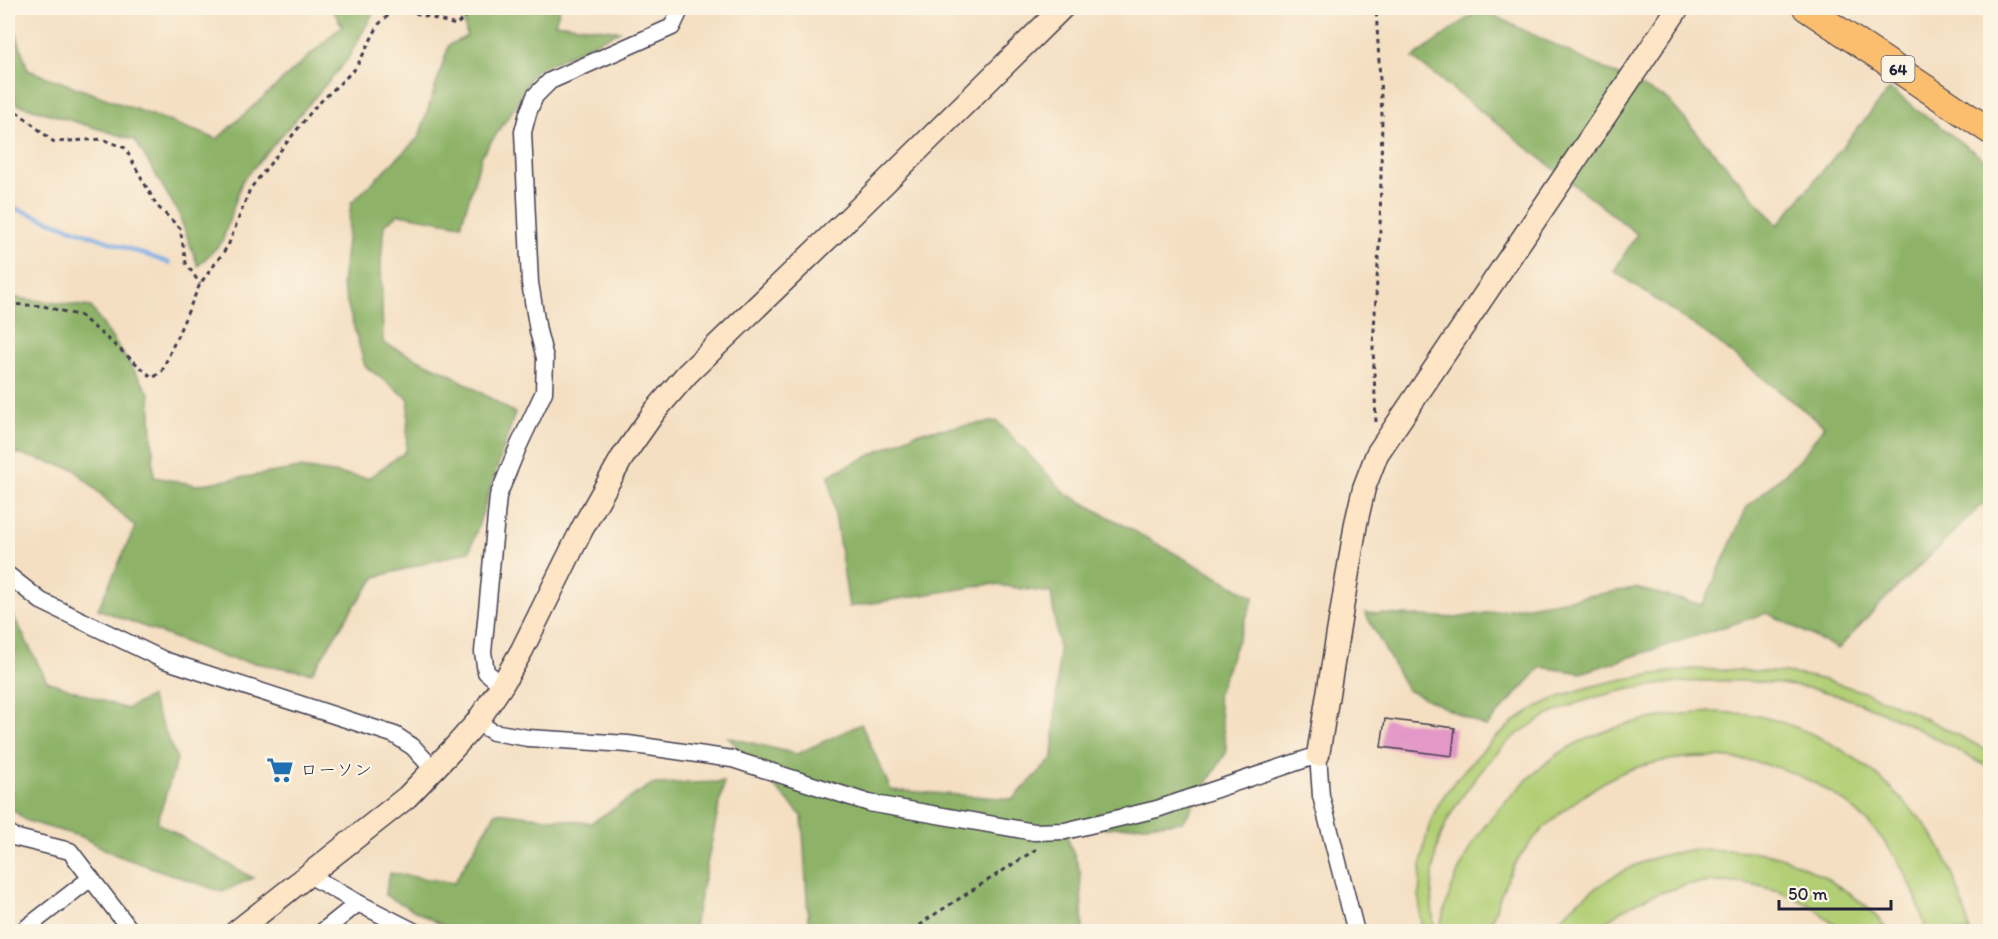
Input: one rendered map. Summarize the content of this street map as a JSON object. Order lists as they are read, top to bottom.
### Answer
{
  "streets": {
    "main road": ["64"]
  },
  "places": {
    "supermarket": ["ローソン"]
  },
  "scale_bar": "50 m"
}
